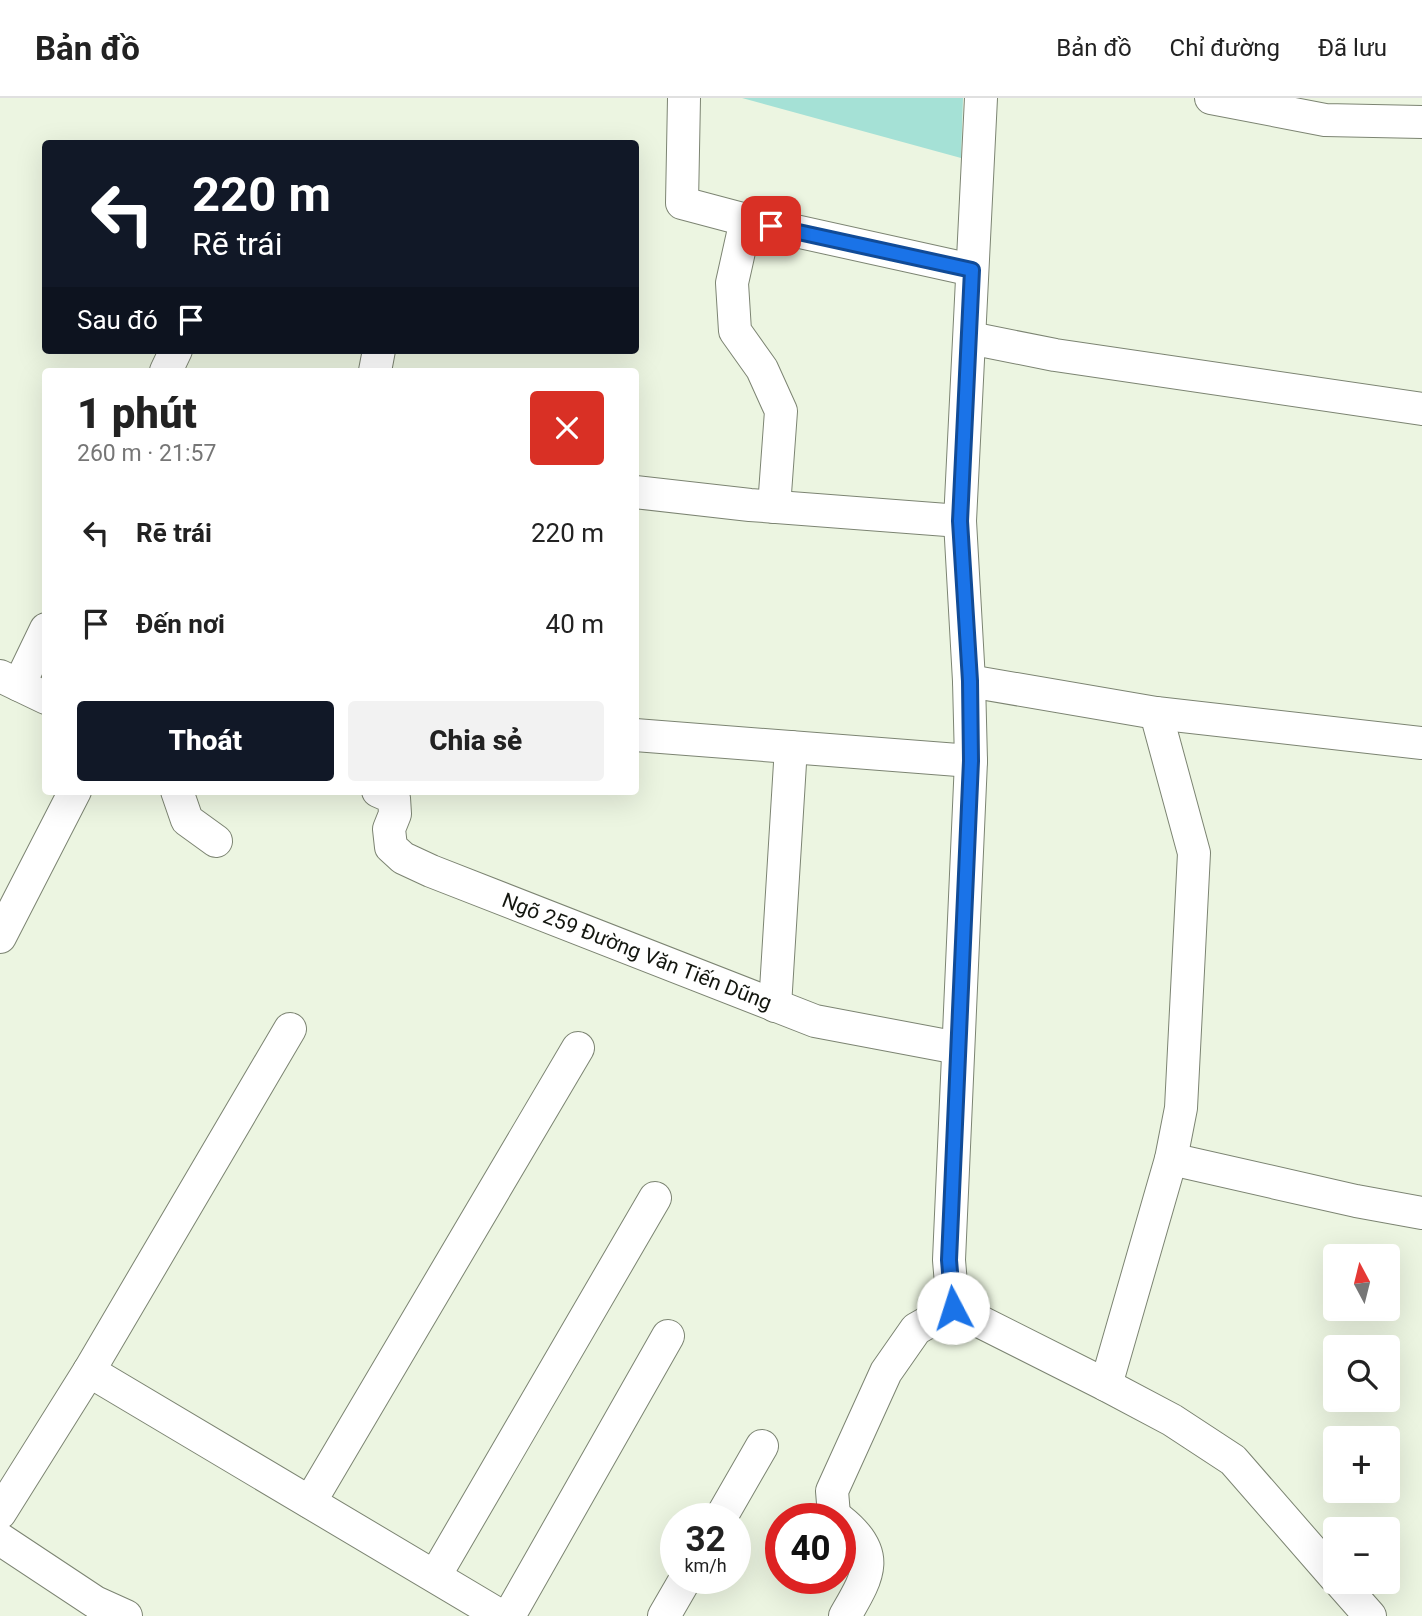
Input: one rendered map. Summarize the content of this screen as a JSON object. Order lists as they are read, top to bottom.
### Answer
{
  "streets": {
    "street": ["Ngõ 259 Đường Văn Tiến Dũng"]
  },
  "north": "top",
  "page": {
    "header": "Bản đồ",
    "nav": ["Bản đồ", "Chỉ đường", "Đã lưu"],
    "turn": ["220 m", "Rẽ trái"],
    "then": "Sau đó",
    "heading": ["1 phút", "260 m · 21:57"],
    "list": [
      {
        "name": "Rẽ trái",
        "value": "220 m"
      },
      {
        "name": "Đến nơi",
        "value": "40 m"
      }
    ],
    "buttons": ["Thoát", "Chia sẻ"],
    "map_buttons": ["+", "−"],
    "speed": "32 km/h",
    "limit": "40"
  }
}
